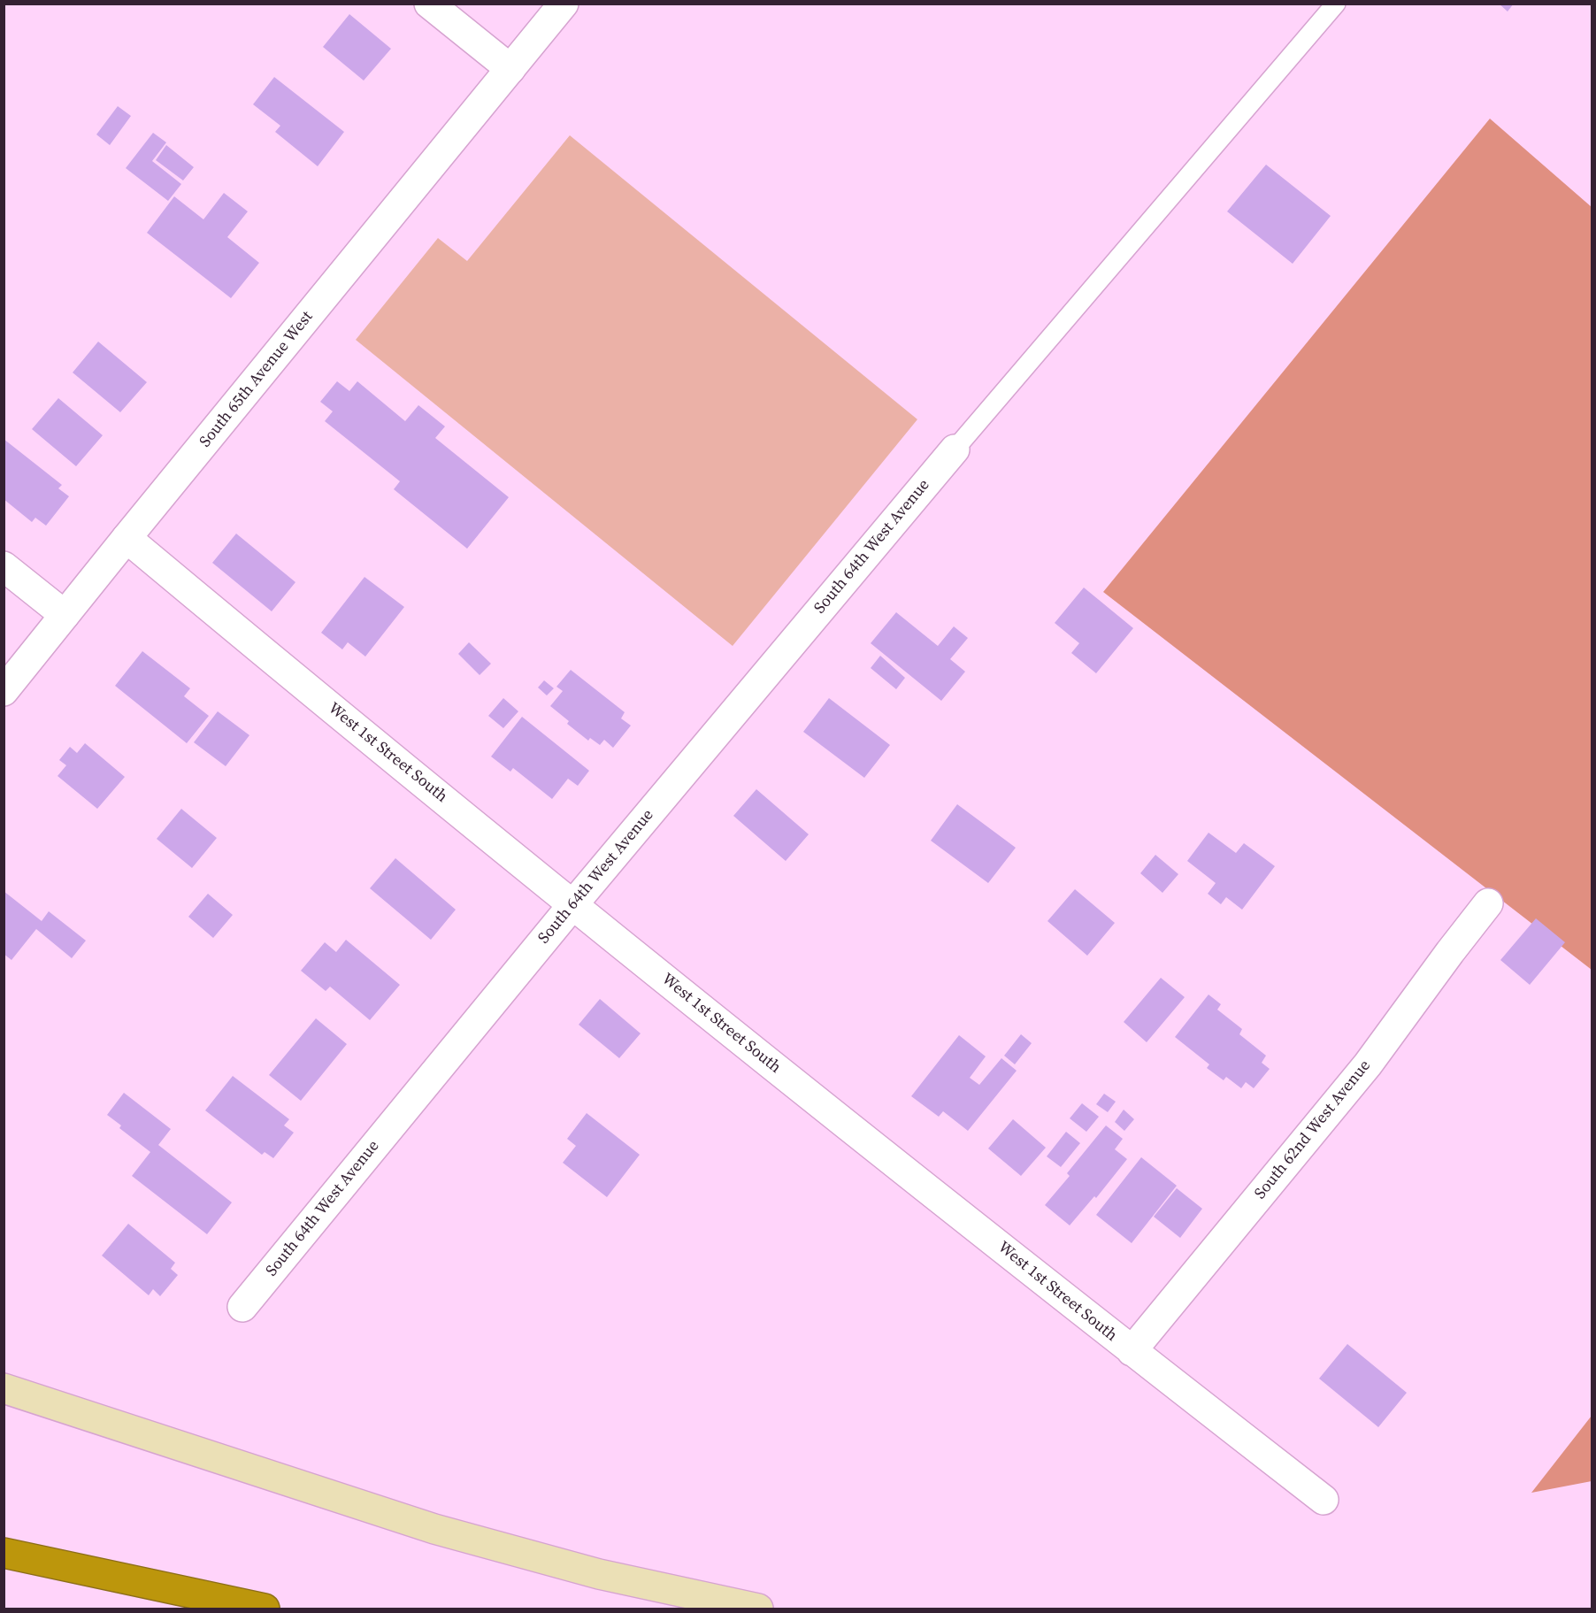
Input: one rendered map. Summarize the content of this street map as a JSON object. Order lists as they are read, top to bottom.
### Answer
{
  "streets": {
    "street": [
      "South 65th Avenue West",
      "South 64th West Avenue",
      "West 1st Street South",
      "South 62nd West Avenue"
    ]
  },
  "crossings": [
    ["South 65th Avenue West", "West 1st Street South"],
    ["South 64th West Avenue", "West 1st Street South"],
    ["West 1st Street South", "South 62nd West Avenue"]
  ]
}
